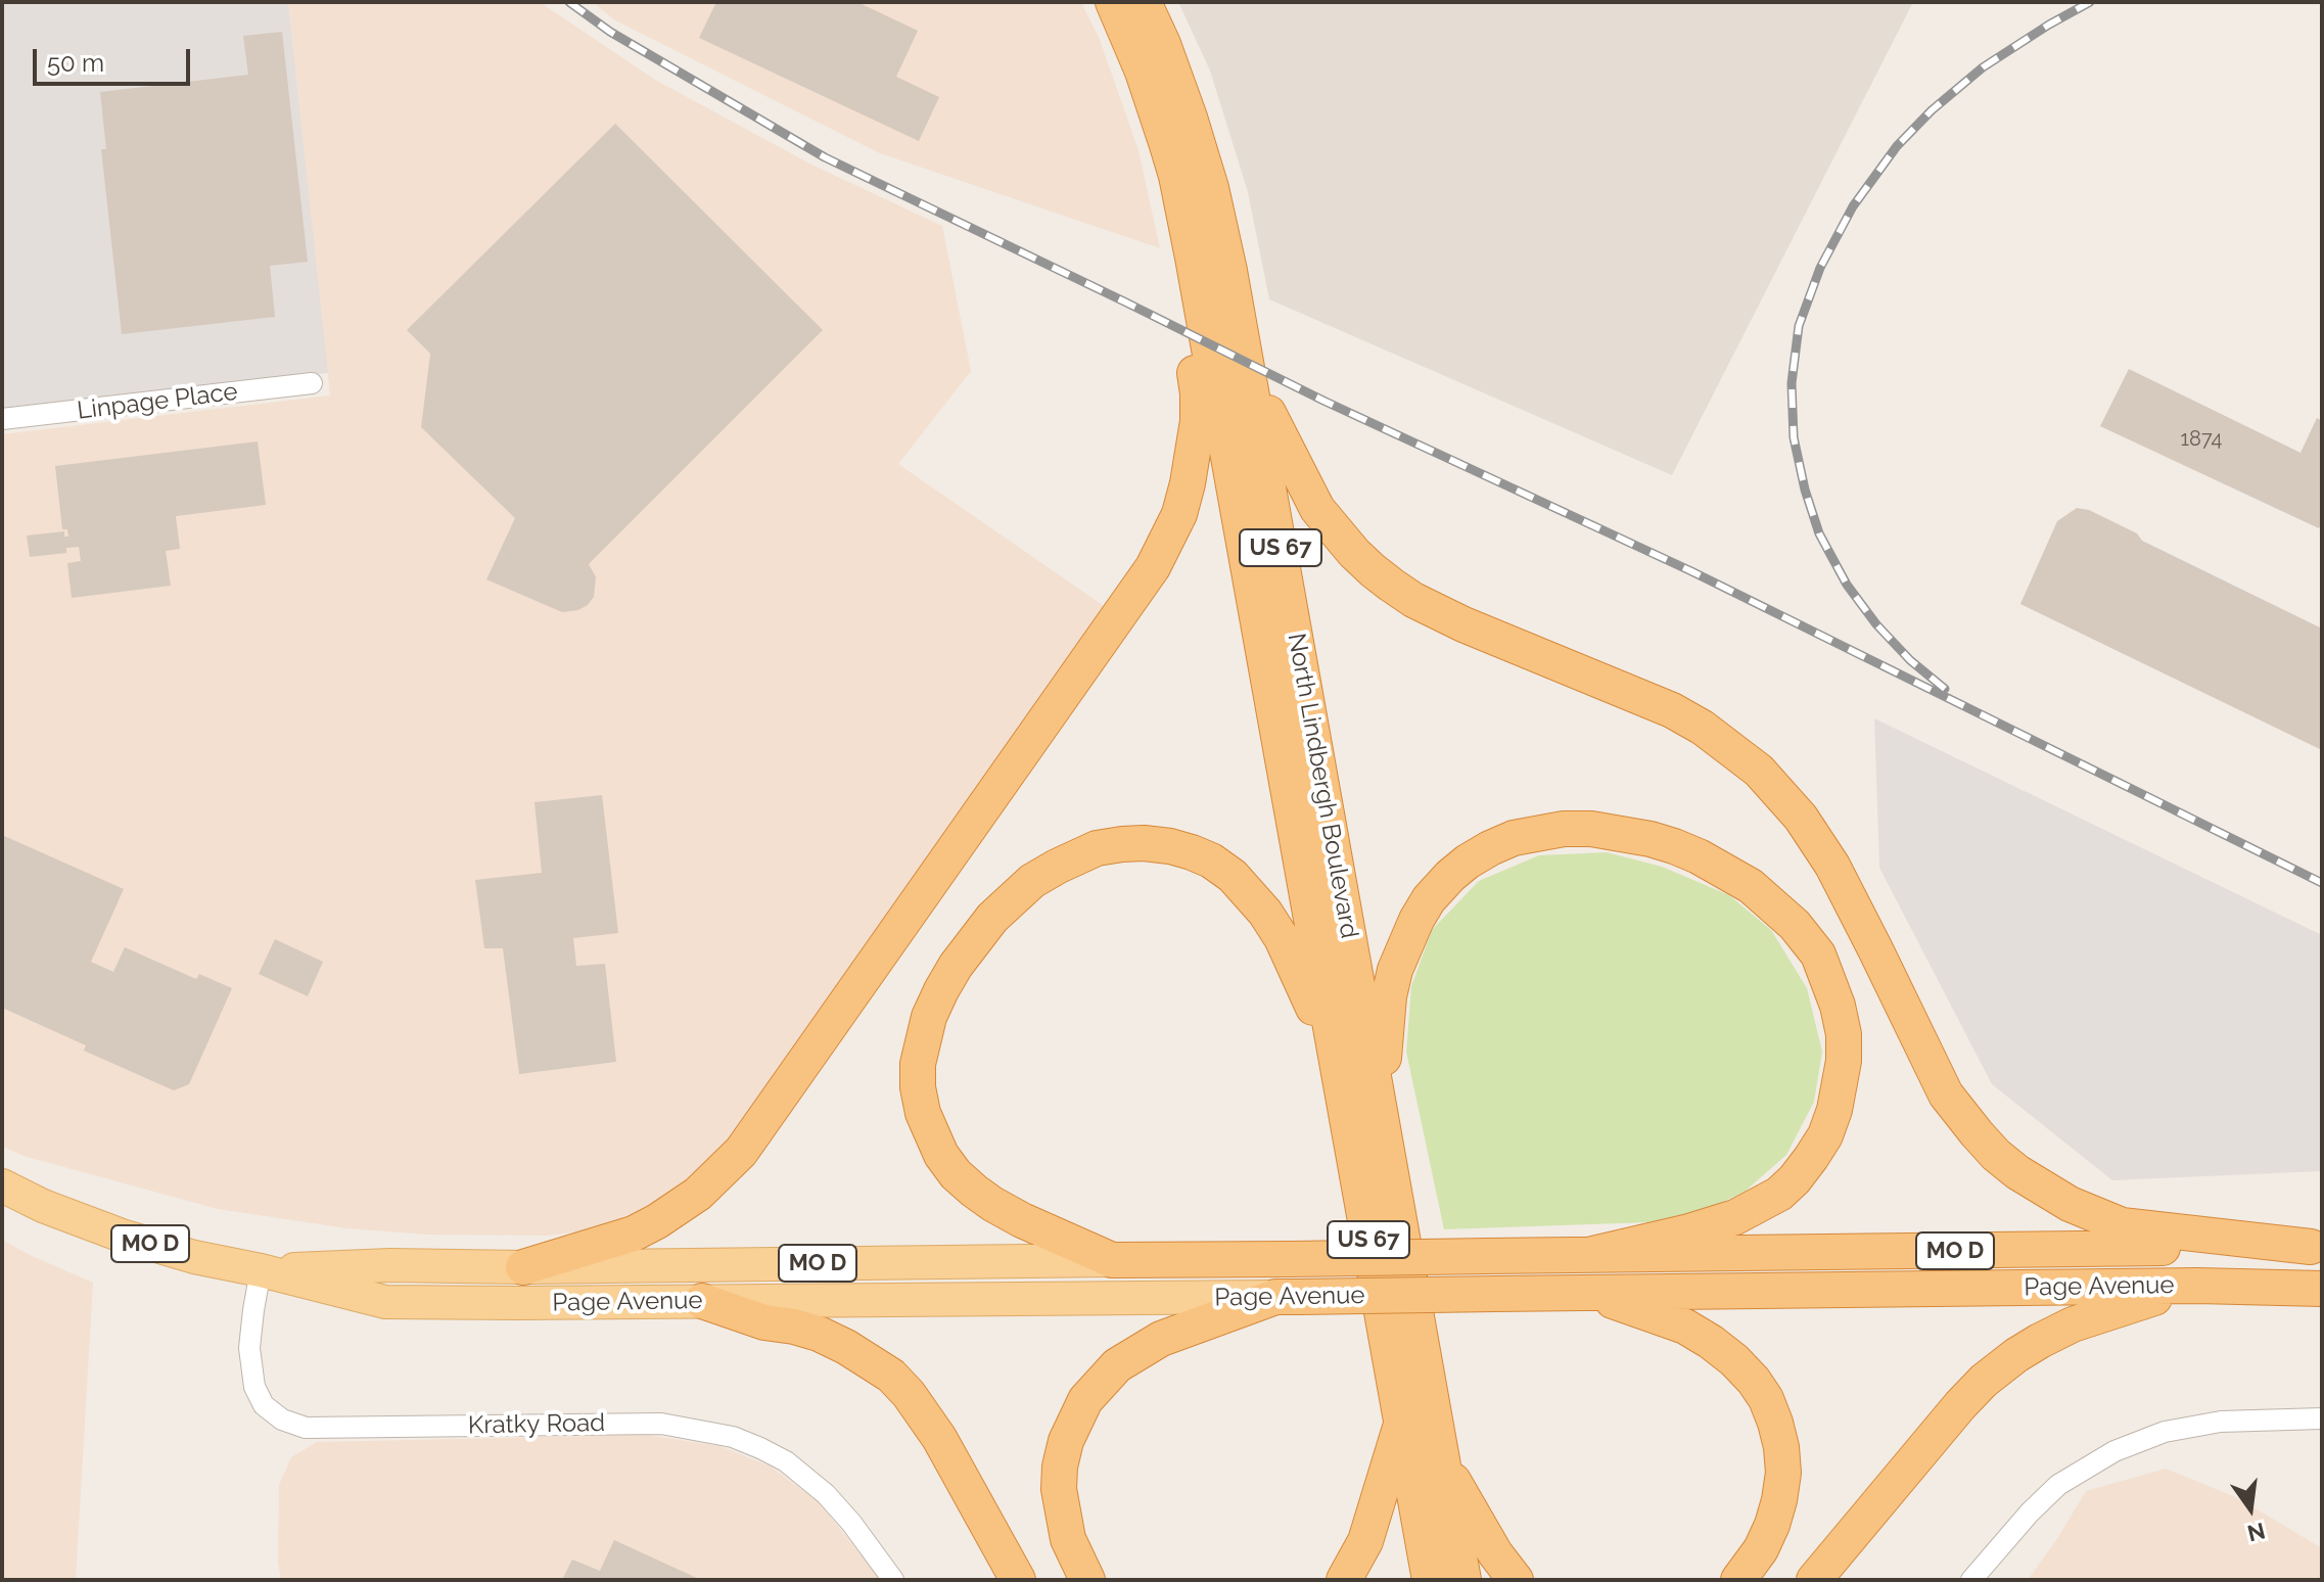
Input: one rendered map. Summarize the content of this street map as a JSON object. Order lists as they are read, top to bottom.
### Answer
{
  "streets": {
    "highway": [
      "US 67",
      "North Lindbergh Boulevard",
      "MO D",
      "Page Avenue"
    ],
    "street": ["Linpage Place", "Kratky Road"]
  },
  "crossings": [
    ["Page Avenue", "Kratky Road"]
  ],
  "house_numbers": ["1874"],
  "scale_bar": "50 m",
  "north": "bottom"
}
